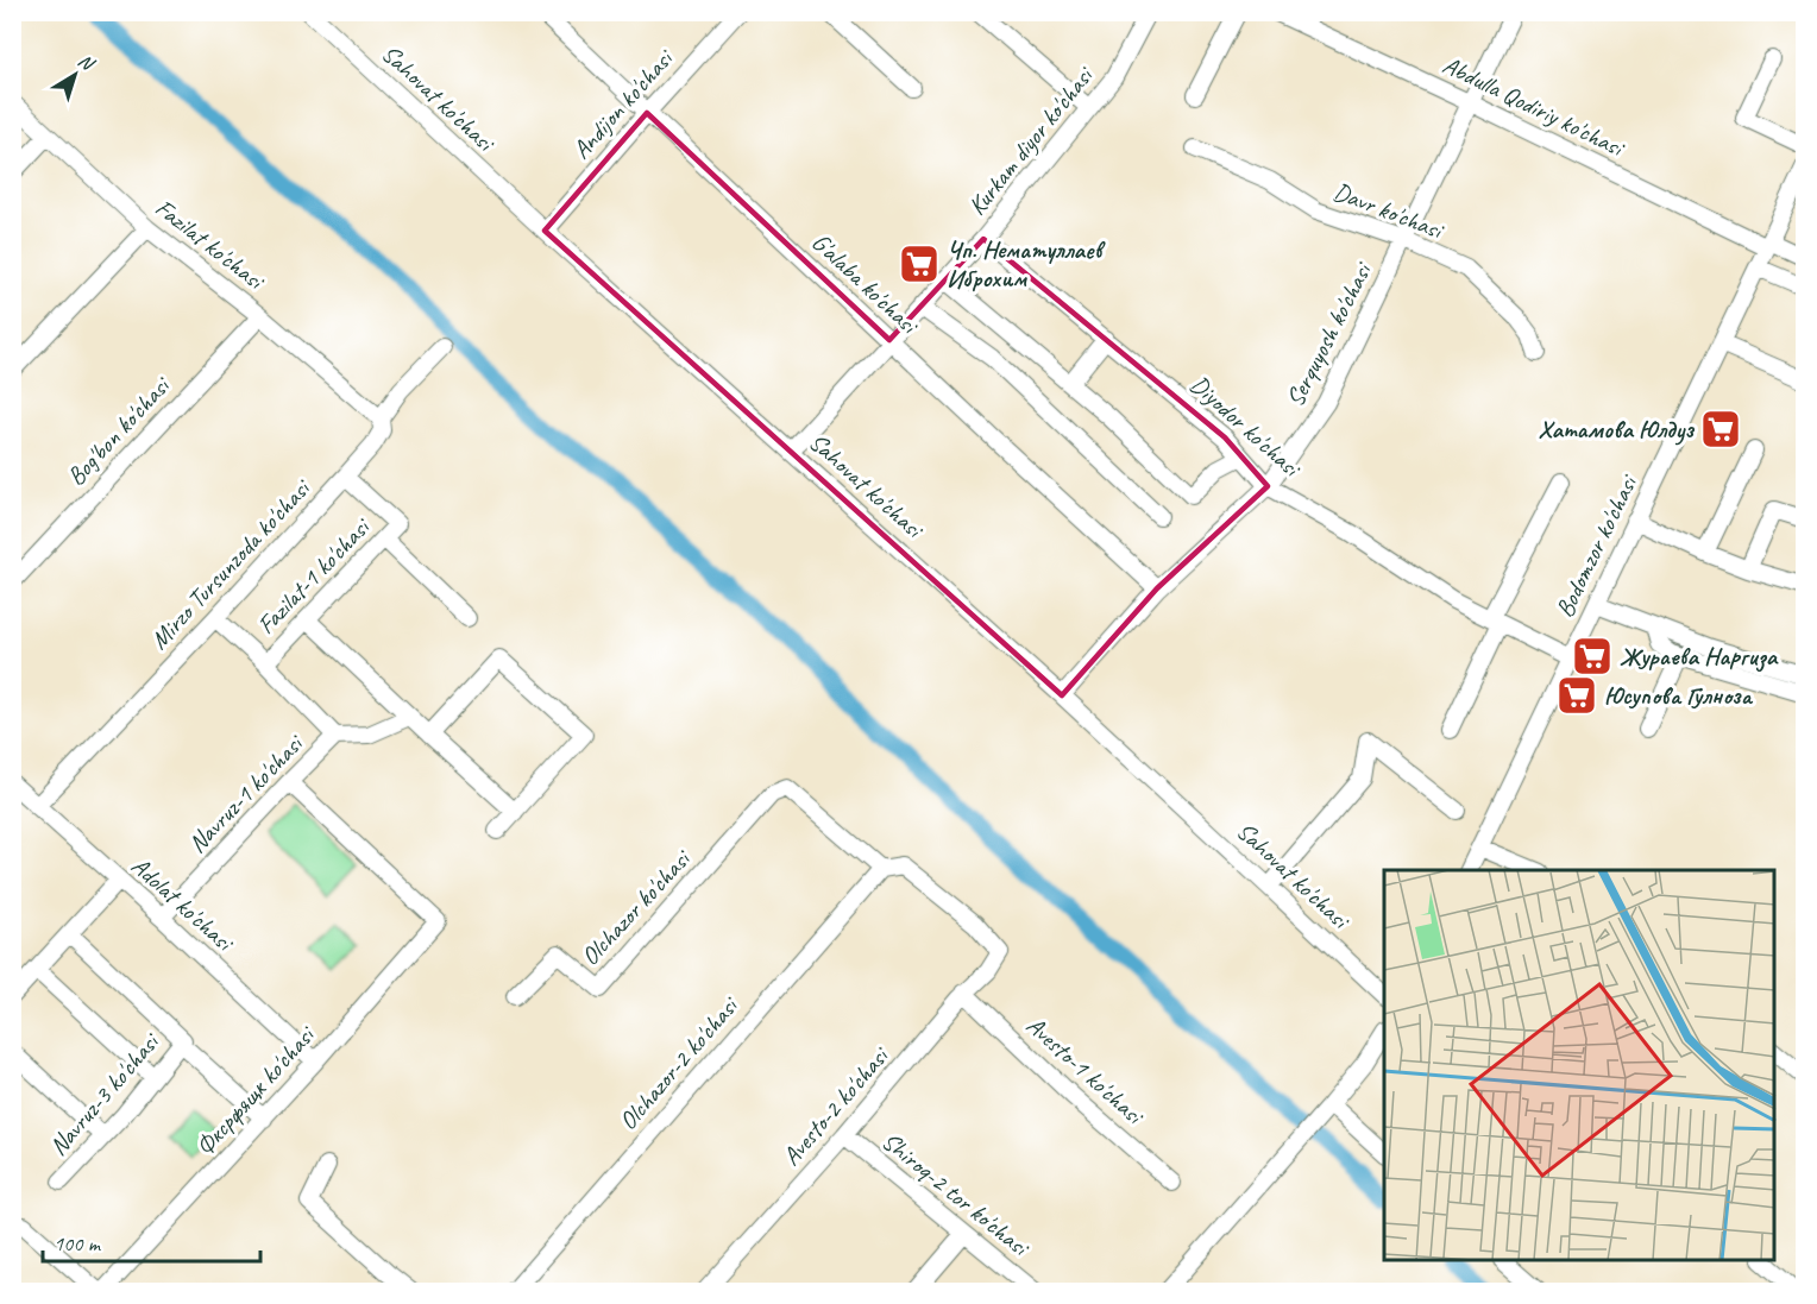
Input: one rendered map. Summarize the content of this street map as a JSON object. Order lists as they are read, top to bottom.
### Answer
{
  "streets": {
    "street": [
      "Sahovat ko'chasi",
      "Andijon ko'chasi",
      "Abdulla Qodiriy ko'chasi",
      "Kurkam diyor ko'chasi",
      "Davr ko'chasi",
      "Fazilat ko'chasi",
      "G'alaba ko'chasi",
      "Serquyosh ko'chasi",
      "Diyodor ko'chasi",
      "Bog'bon ko'chasi",
      "Bodomzor ko'chasi",
      "Mirzo Tursunzoda ko'chasi",
      "Fazilat-1 ko'chasi",
      "Navruz-1 ko'chasi",
      "Adolat ko'chasi",
      "Olchazor ko'chasi",
      "Olchazor-2 ko'chasi",
      "Avesto-1 ko'chasi",
      "Фксрфящк ko'chasi",
      "Navruz-3 ko'chasi",
      "Avesto-2 ko'chasi",
      "Shiroq-2 tor ko'chasi"
    ]
  },
  "crossings": [
    ["Sahovat ko'chasi", "Andijon ko'chasi"],
    ["Sahovat ko'chasi", "Kurkam diyor ko'chasi"],
    ["Sahovat ko'chasi", "Serquyosh ko'chasi"],
    ["Andijon ko'chasi", "G'alaba ko'chasi"],
    ["Abdulla Qodiriy ko'chasi", "Serquyosh ko'chasi"],
    ["Abdulla Qodiriy ko'chasi", "Bodomzor ko'chasi"],
    ["Kurkam diyor ko'chasi", "G'alaba ko'chasi"],
    ["Kurkam diyor ko'chasi", "Diyodor ko'chasi"],
    ["Davr ko'chasi", "Serquyosh ko'chasi"],
    ["Fazilat ko'chasi", "Bog'bon ko'chasi"],
    ["Fazilat ko'chasi", "Mirzo Tursunzoda ko'chasi"],
    ["G'alaba ko'chasi", "Serquyosh ko'chasi"],
    ["Serquyosh ko'chasi", "Diyodor ko'chasi"],
    ["Diyodor ko'chasi", "Bodomzor ko'chasi"],
    ["Mirzo Tursunzoda ko'chasi", "Fazilat-1 ko'chasi"],
    ["Mirzo Tursunzoda ko'chasi", "Adolat ko'chasi"],
    ["Navruz-1 ko'chasi", "Adolat ko'chasi"],
    ["Navruz-1 ko'chasi", "Фксрфящк ko'chasi"],
    ["Adolat ko'chasi", "Фксрфящк ko'chasi"],
    ["Olchazor ko'chasi", "Olchazor-2 ko'chasi"],
    ["Olchazor ko'chasi", "Avesto-2 ko'chasi"],
    ["Olchazor-2 ko'chasi", "Avesto-2 ko'chasi"],
    ["Avesto-1 ko'chasi", "Avesto-2 ko'chasi"],
    ["Avesto-2 ko'chasi", "Shiroq-2 tor ko'chasi"]
  ],
  "places": {
    "supermarket": [
      "Чп. Нематуллаев Иброхим",
      "Хатамова Юлдуз",
      "Жураева Наргиза",
      "Юсупова Гулноза"
    ]
  },
  "scale_bar": "100 m",
  "north": "top right"
}
